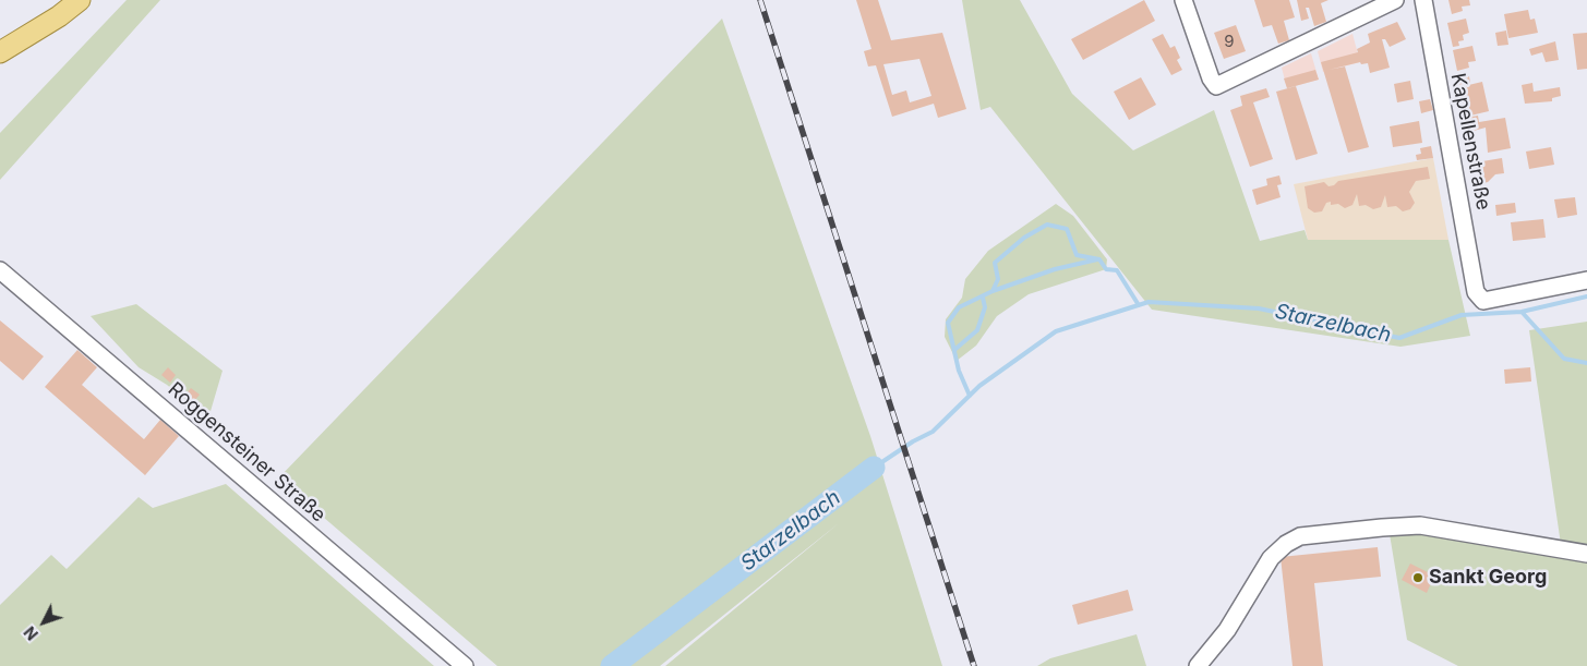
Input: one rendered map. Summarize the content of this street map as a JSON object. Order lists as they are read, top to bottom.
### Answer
{
  "streets": {
    "street": ["Kapellenstraße", "Roggensteiner Straße"]
  },
  "water": ["Starzelbach"],
  "places": ["Sankt Georg"],
  "house_numbers": ["9"],
  "north": "bottom left"
}
